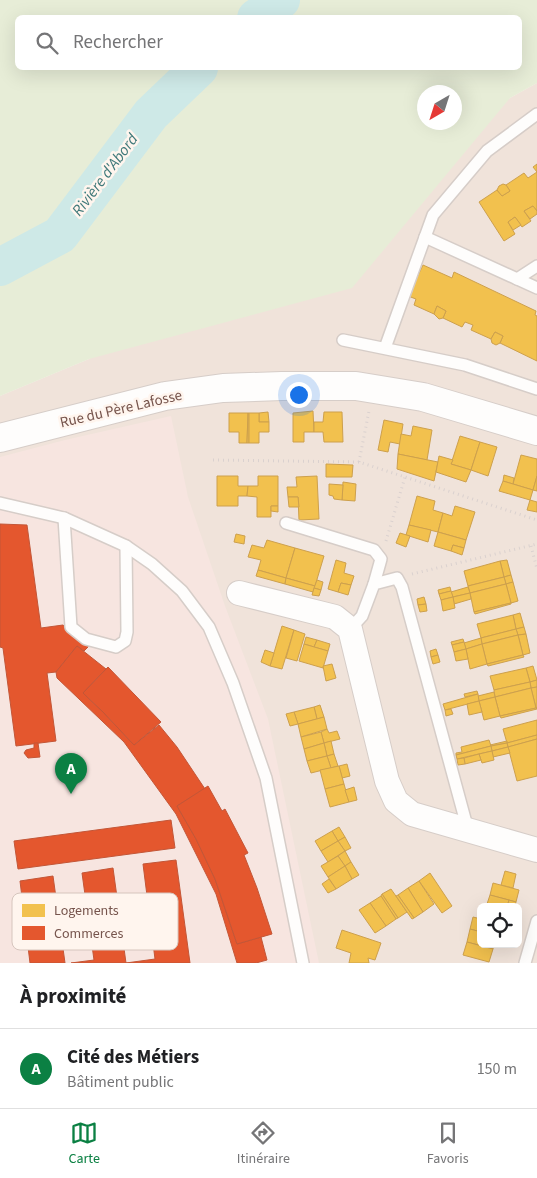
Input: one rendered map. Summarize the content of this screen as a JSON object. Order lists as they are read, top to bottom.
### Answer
{
  "streets": {
    "street": ["Rue du Père Lafosse"]
  },
  "water": ["Rivière d'Abord"],
  "legend": ["Logements", "Commerces"],
  "north": "bottom left",
  "page": {
    "search": "Rechercher",
    "pins": "A",
    "heading": "À proximité",
    "list": [
      {
        "mark": "A",
        "name": "Cité des Métiers",
        "note": "Bâtiment public",
        "value": "150 m"
      }
    ],
    "nav": ["Carte", "Itinéraire", "Favoris"]
  }
}
